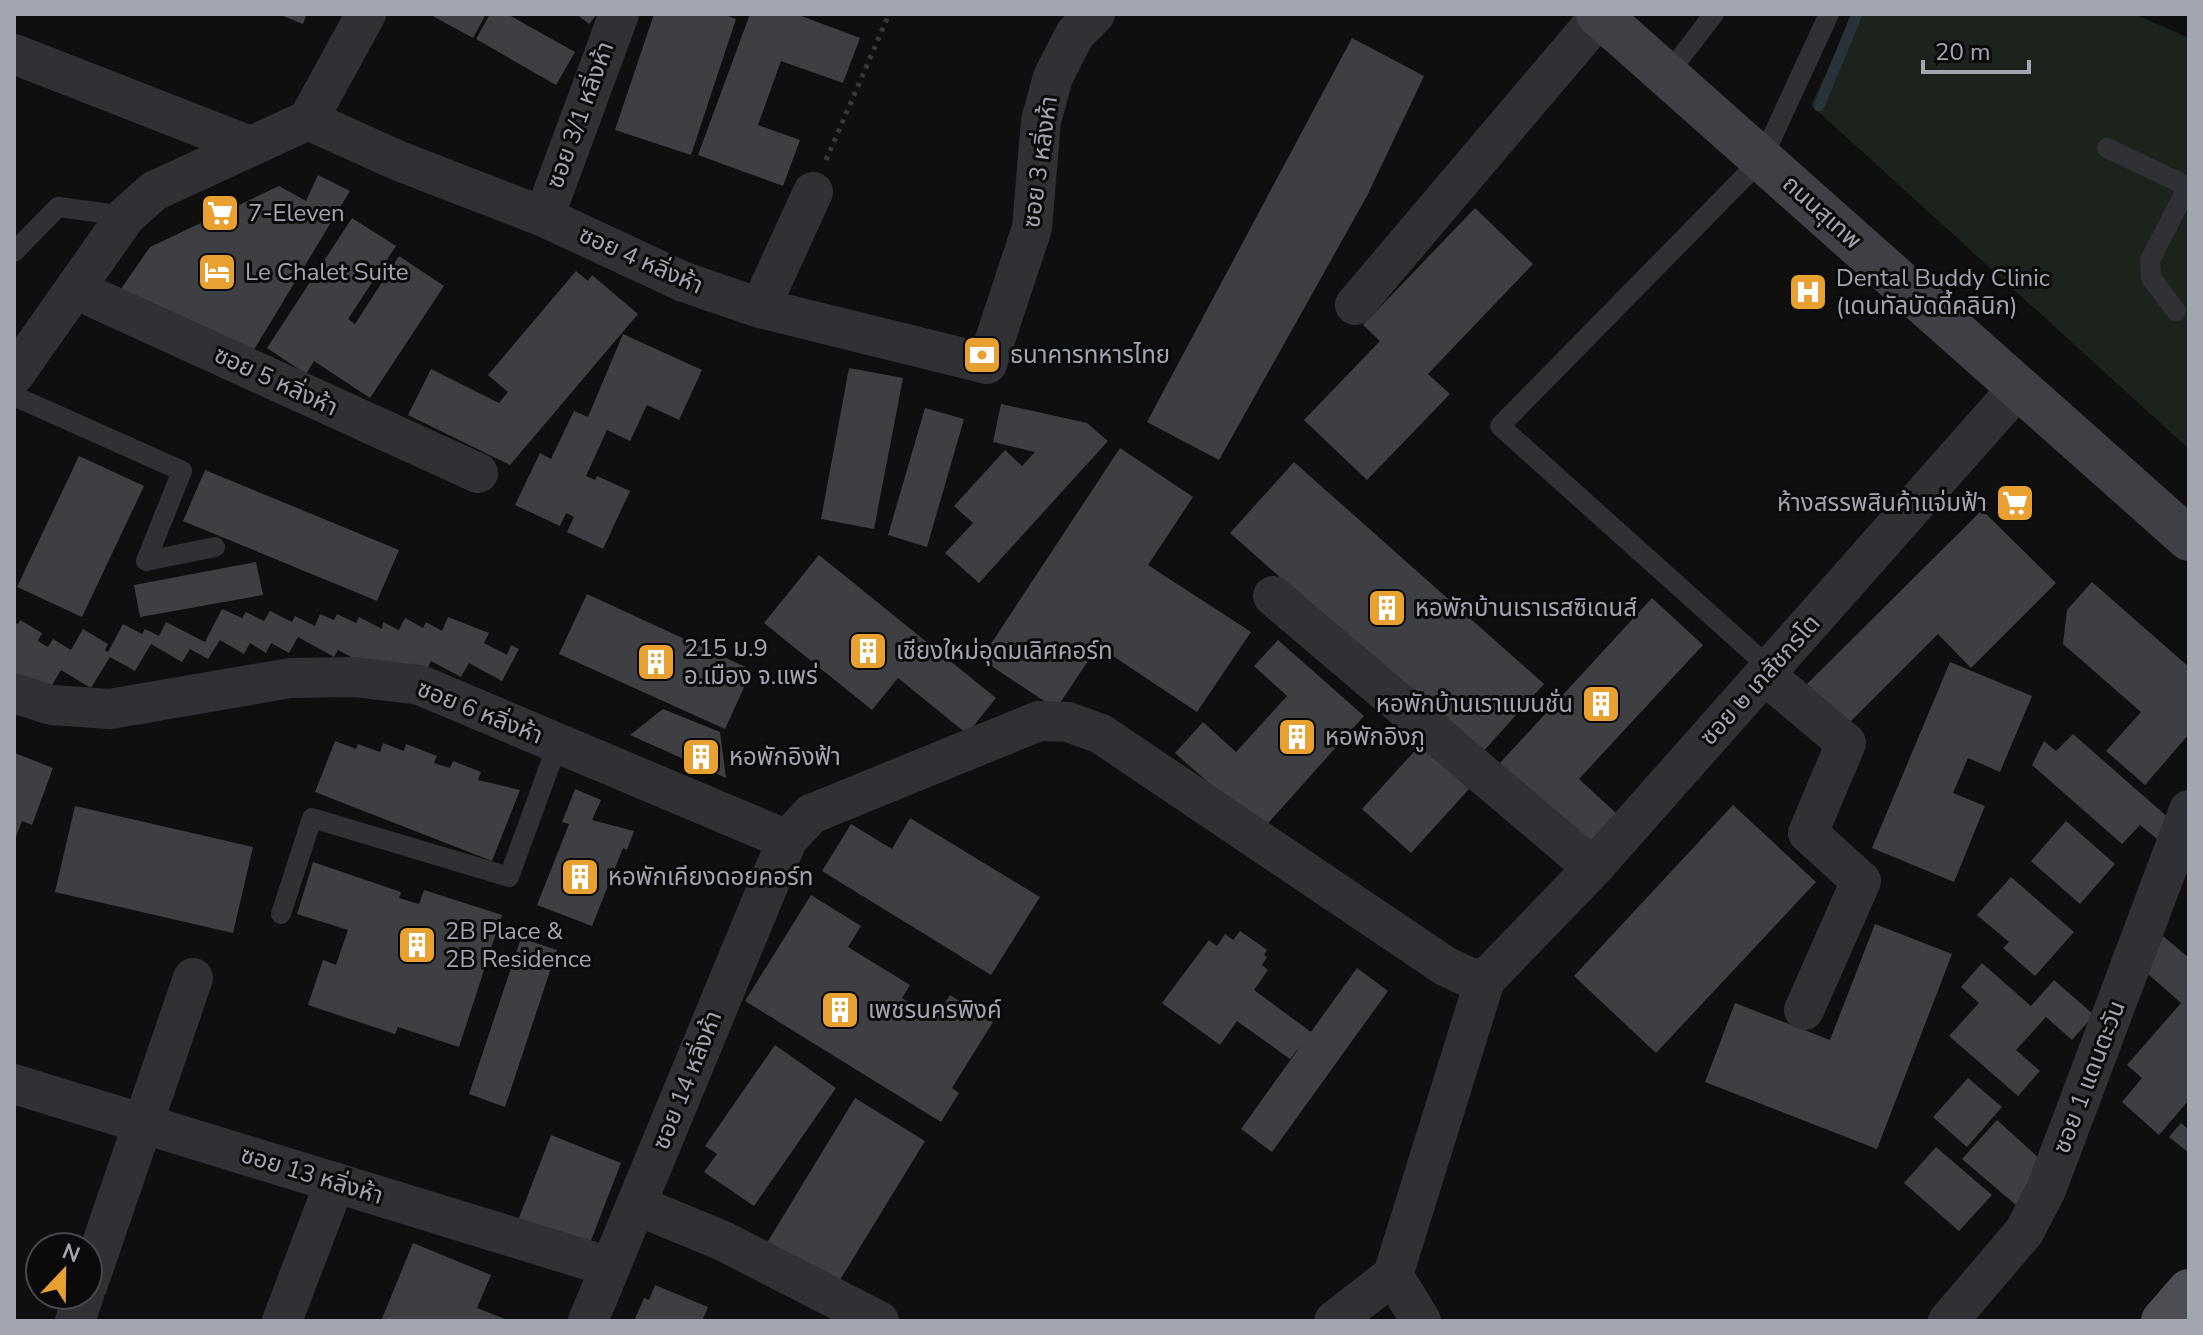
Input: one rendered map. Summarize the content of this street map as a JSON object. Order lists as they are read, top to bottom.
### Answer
{
  "streets": {
    "main road": ["ถนนสุเทพ"],
    "street": [
      "ซอย 3/1 หลิ่งห้า",
      "ซอย 3 หลิ่งห้า",
      "ซอย 4 หลิ่งห้า",
      "ซอย 5 หลิ่งห้า",
      "ซอย ๒ เภสัชกรโต",
      "ซอย 6 หลิ่งห้า",
      "ซอย 1 แดนตะวัน",
      "ซอย 14 หลิ่งห้า",
      "ซอย 13 หลิ่งห้า"
    ]
  },
  "crossings": [
    ["ซอย 3/1 หลิ่งห้า", "ซอย 4 หลิ่งห้า"],
    ["ซอย 3 หลิ่งห้า", "ซอย 4 หลิ่งห้า"],
    ["ถนนสุเทพ", "ซอย ๒ เภสัชกรโต"],
    ["ซอย 6 หลิ่งห้า", "ซอย 14 หลิ่งห้า"],
    ["ซอย 14 หลิ่งห้า", "ซอย 13 หลิ่งห้า"]
  ],
  "places": {
    "supermarket": ["7-Eleven", "ห้างสรรพสินค้าแจ่มฟ้า"],
    "hotel": ["Le Chalet Suite"],
    "hospital": ["Dental Buddy Clinic (เดนทัลบัดดี้คลินิก)"],
    "bank": ["ธนาคารทหารไทย"],
    "building": [
      "หอพักบ้านเราเรสซิเดนส์",
      "เชียงใหม่อุดมเลิศคอร์ท",
      "215 ม.9 อ.เมือง จ.แพร่",
      "หอพักบ้านเราแมนชั่น",
      "หอพักอิงภู",
      "หอพักอิงฟ้า",
      "หอพักเคียงดอยคอร์ท",
      "2B Place & 2B Residence",
      "เพชรนครพิงค์"
    ]
  },
  "scale_bar": "20 m",
  "north": "top"
}
